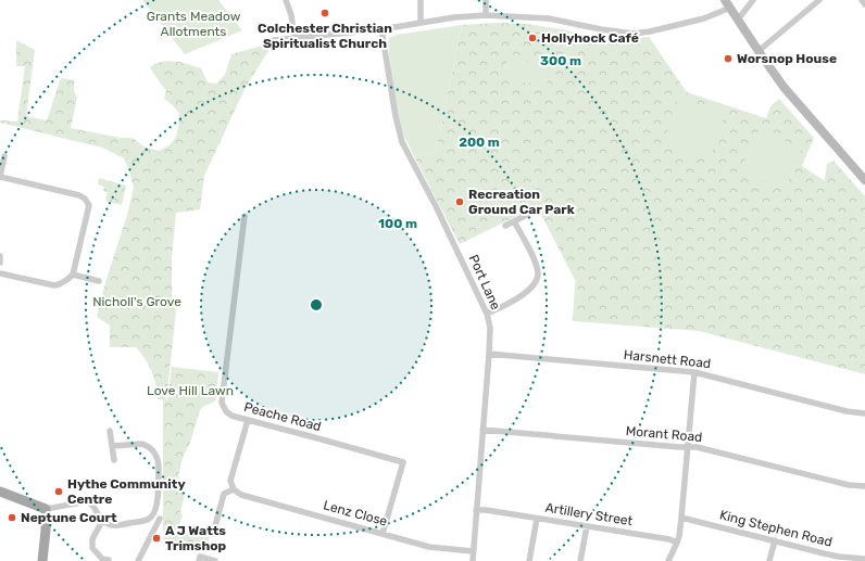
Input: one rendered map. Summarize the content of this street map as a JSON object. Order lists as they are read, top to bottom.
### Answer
{
  "streets": {
    "street": [
      "Port Lane",
      "Harsnett Road",
      "Peache Road",
      "Morant Road",
      "Lenz Close",
      "Artillery Street",
      "King Stephen Road"
    ]
  },
  "crossings": [
    ["Port Lane", "Harsnett Road"],
    ["Port Lane", "Morant Road"],
    ["Port Lane", "Lenz Close"],
    ["Port Lane", "Artillery Street"],
    ["Peache Road", "Lenz Close"]
  ],
  "parks": ["Grants Meadow Allotments", "Nicholl's Grove", "Love Hill Lawn"],
  "places": [
    "Colchester Christian Spiritualist Church",
    "Hollyhock Café",
    "Worsnop House",
    "Recreation Ground Car Park",
    "Hythe Community Centre",
    "Neptune Court",
    "A J Watts Trimshop"
  ],
  "rings": ["300 m", "200 m", "100 m"]
}
